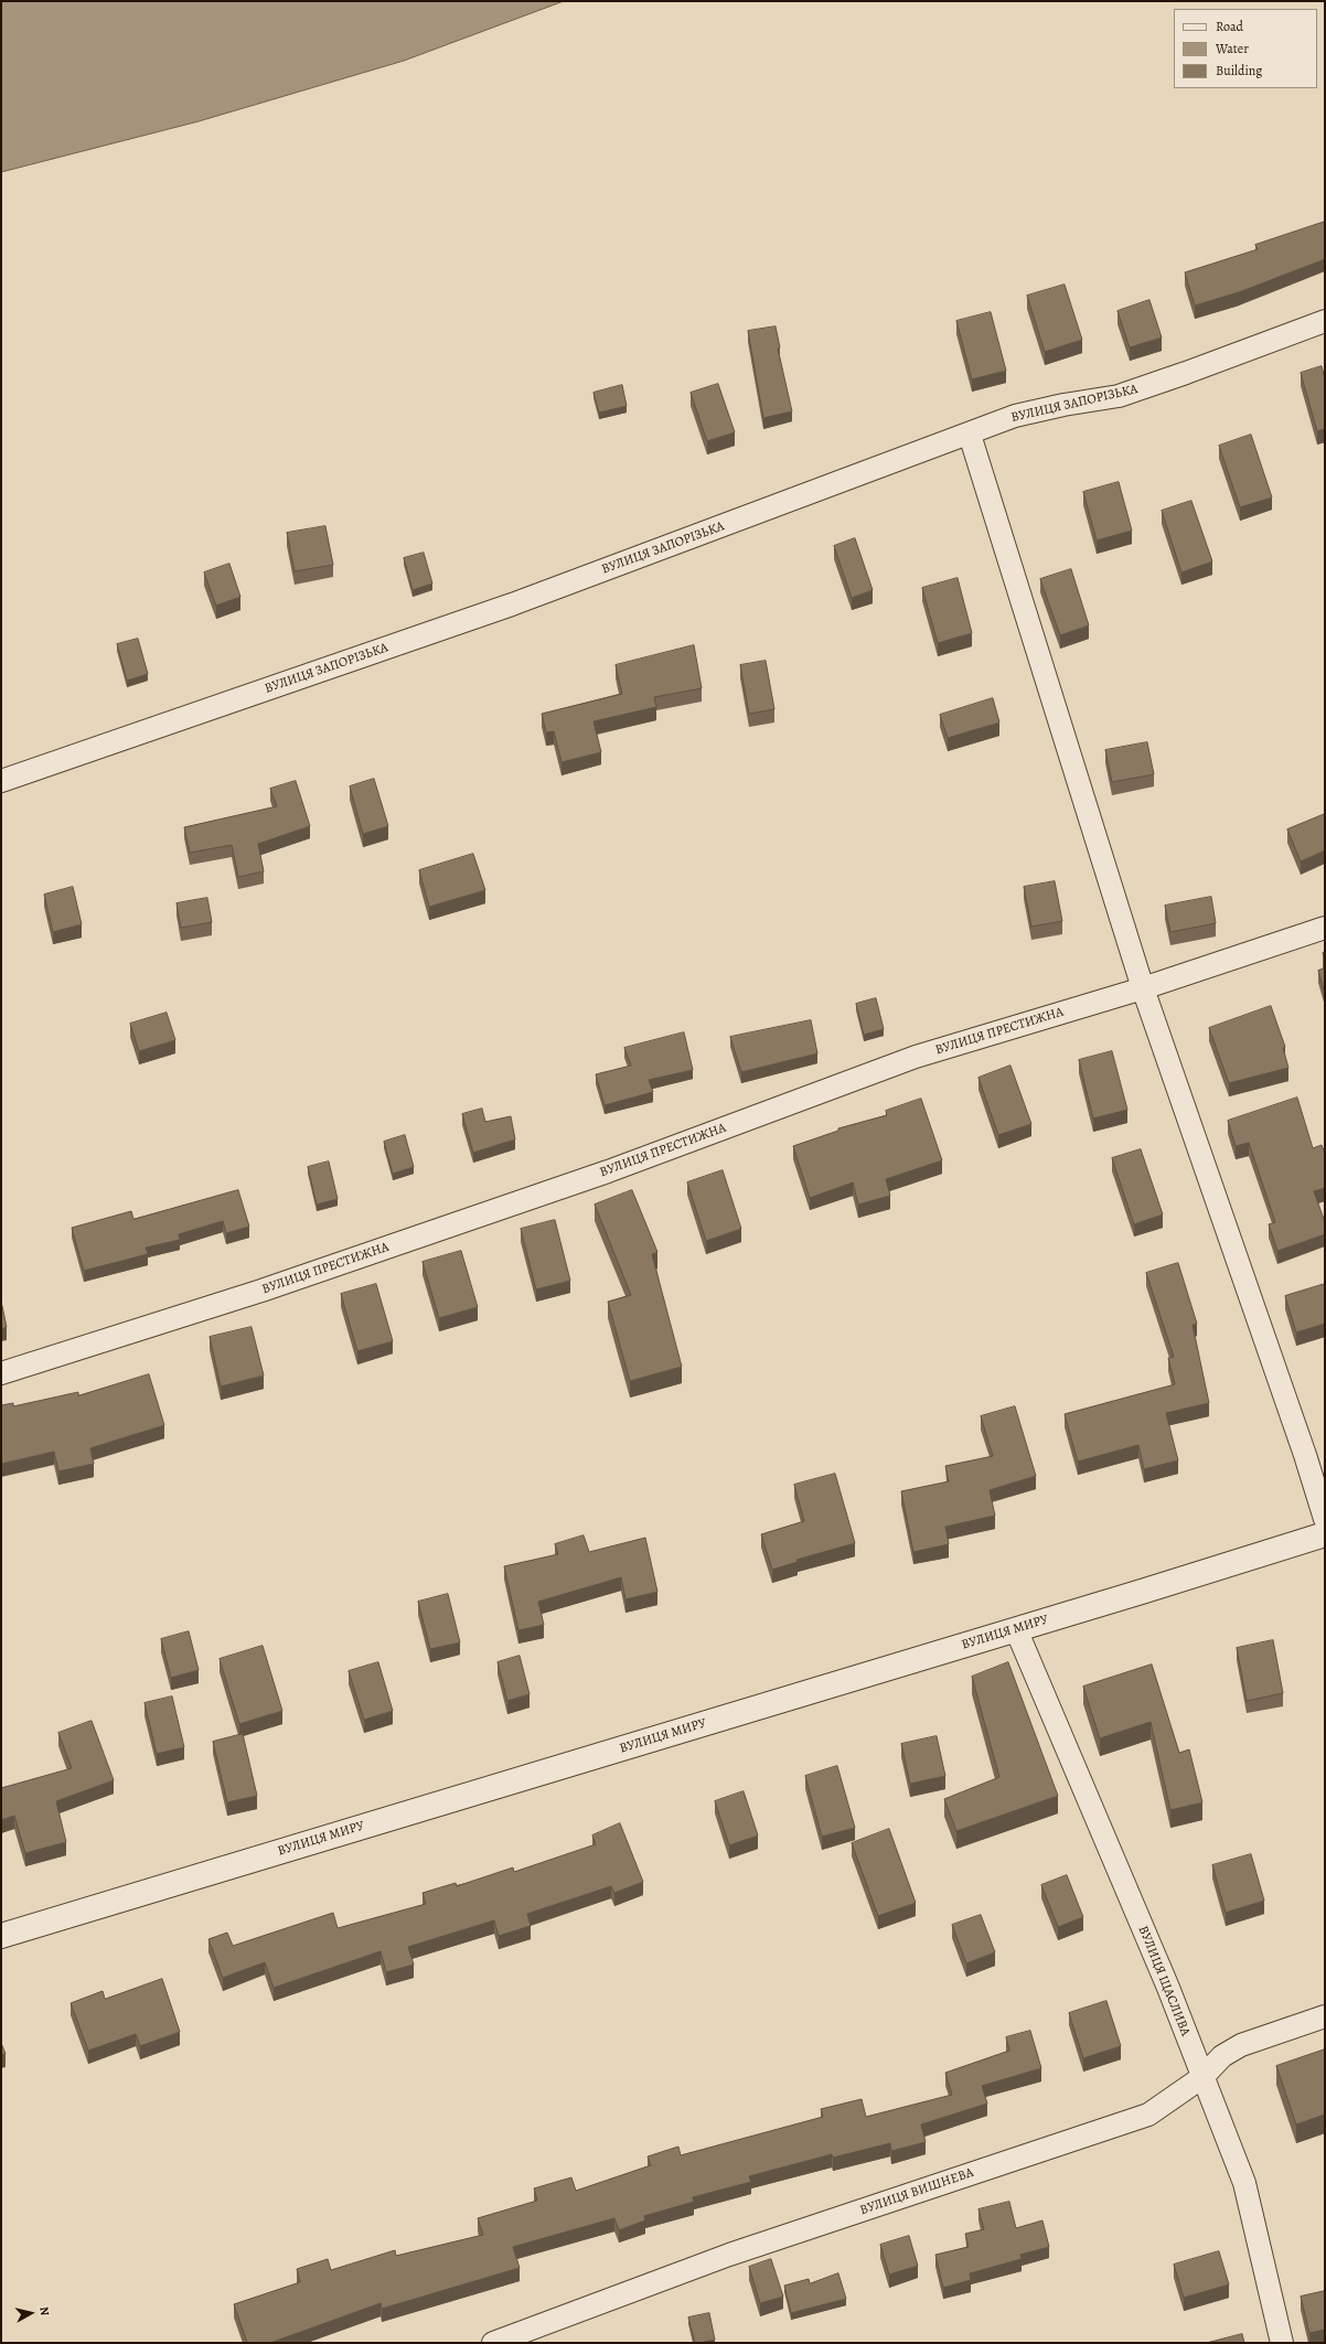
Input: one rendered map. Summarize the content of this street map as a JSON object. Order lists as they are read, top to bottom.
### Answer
{
  "streets": {
    "street": [
      "ВУЛИЦЯ ЗАПОРІЗЬКА",
      "ВУЛИЦЯ ПРЕСТИЖНА",
      "ВУЛИЦЯ МИРУ",
      "ВУЛИЦЯ ЩАСЛИВА",
      "ВУЛИЦЯ ВИШНЕВА"
    ]
  },
  "crossings": [
    ["ВУЛИЦЯ МИРУ", "ВУЛИЦЯ ЩАСЛИВА"],
    ["ВУЛИЦЯ ЩАСЛИВА", "ВУЛИЦЯ ВИШНЕВА"]
  ],
  "legend": ["Road", "Water", "Building"],
  "north": "right"
}
